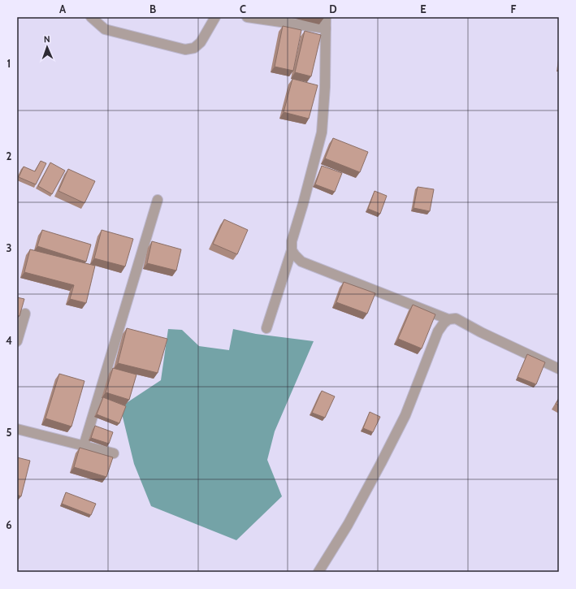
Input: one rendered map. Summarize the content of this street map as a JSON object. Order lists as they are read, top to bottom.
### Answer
{
  "north": "top",
  "grid": {
    "columns": [
      "A",
      "B",
      "C",
      "D",
      "E",
      "F"
    ],
    "rows": [
      "1",
      "2",
      "3",
      "4",
      "5",
      "6"
    ]
  }
}
